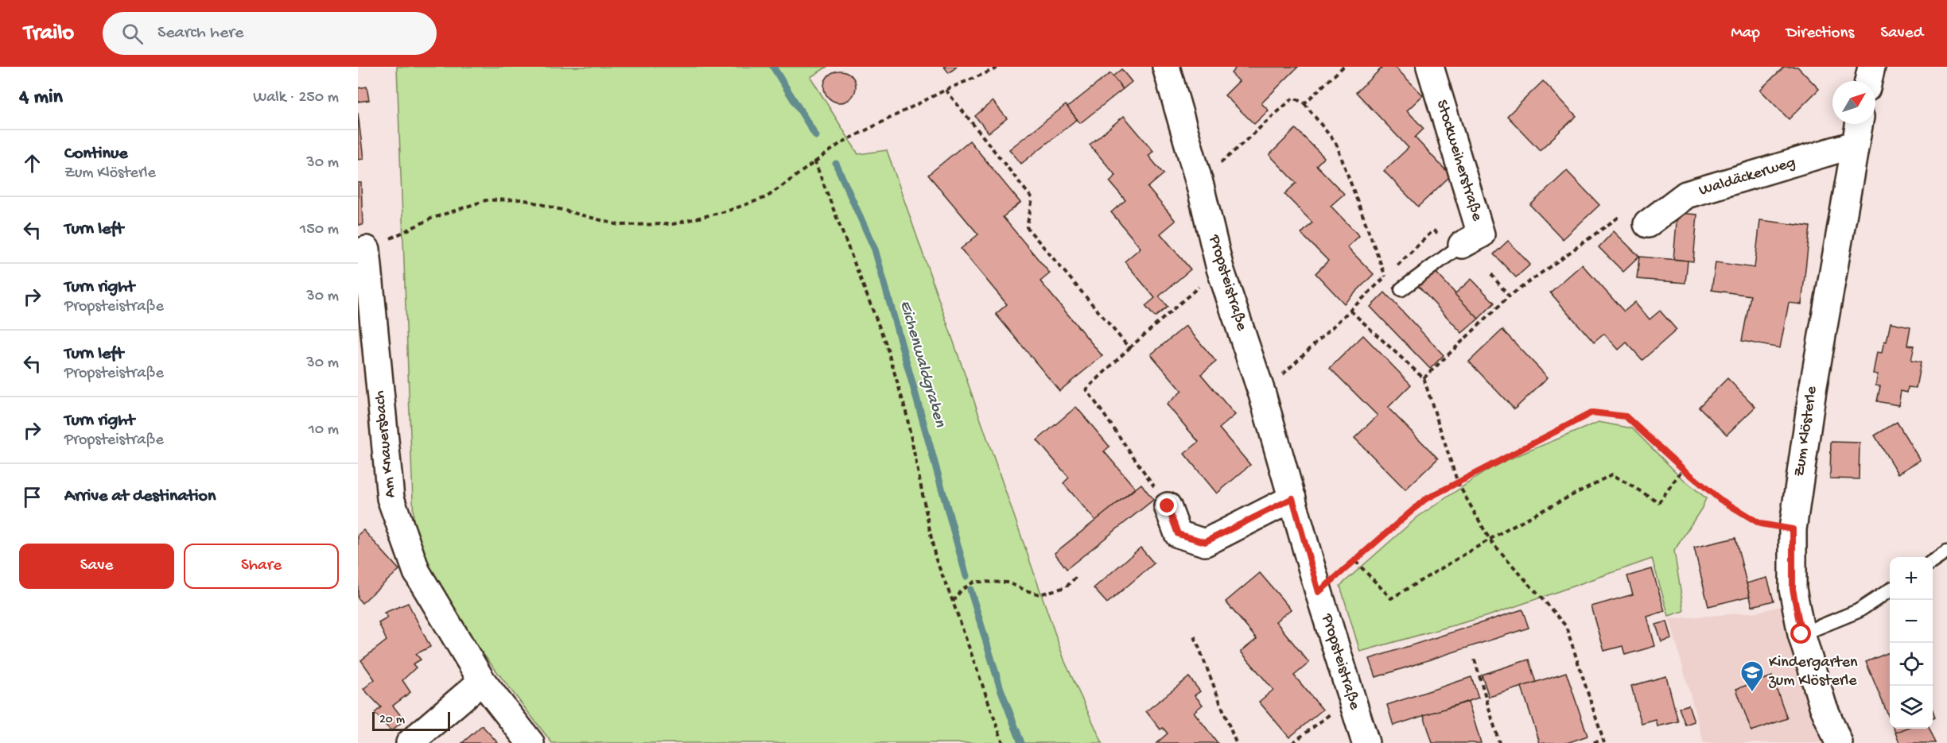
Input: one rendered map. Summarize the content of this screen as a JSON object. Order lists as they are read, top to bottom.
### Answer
{
  "streets": {
    "street": [
      "Stockweiherstraße",
      "Waldäckerweg",
      "Propsteistraße",
      "Zum Klösterle",
      "Am Knauersbach"
    ]
  },
  "crossings": [
    ["Waldäckerweg", "Zum Klösterle"]
  ],
  "water": ["Eichenwaldgraben"],
  "places": {
    "school or university": ["Kindergarten zum Klösterle"]
  },
  "scale_bar": "20 m",
  "north": "top right",
  "page": {
    "header": "Trailo",
    "search": "Search here",
    "nav": ["Map", "Directions", "Saved"],
    "heading": ["4 min", "Walk · 250 m"],
    "list": [
      ["Continue", "Zum Klösterle", "30 m"],
      ["Turn left", "150 m"],
      ["Turn right", "Propsteistraße", "30 m"],
      ["Turn left", "Propsteistraße", "30 m"],
      ["Turn right", "Propsteistraße", "10 m"],
      "Arrive at destination"
    ],
    "buttons": ["Save", "Share"],
    "map_buttons": ["+", "−"],
    "scale": "20 m"
  }
}
